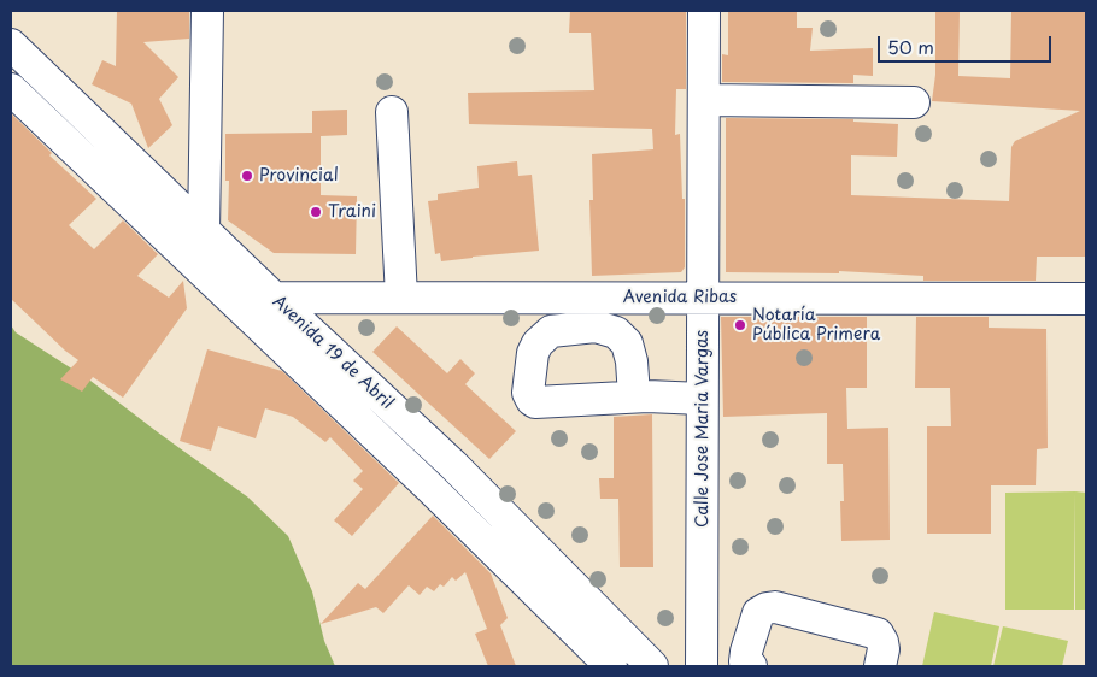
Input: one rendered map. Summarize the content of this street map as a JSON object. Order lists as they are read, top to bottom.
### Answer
{
  "streets": {
    "street": ["Avenida Ribas", "Avenida 19 de Abril", "Calle Jose Maria Vargas"]
  },
  "crossings": [
    ["Avenida Ribas", "Avenida 19 de Abril"],
    ["Avenida Ribas", "Calle Jose Maria Vargas"]
  ],
  "places": ["Provincial", "Traini", "Notaría Pública Primera"],
  "scale_bar": "50 m"
}
